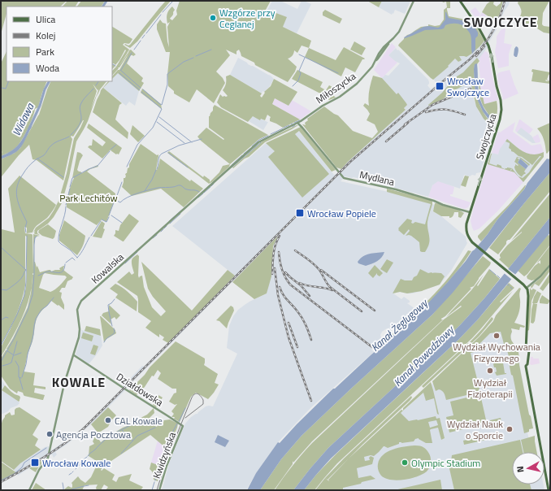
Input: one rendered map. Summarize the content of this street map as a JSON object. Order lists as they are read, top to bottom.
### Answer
{
  "streets": {
    "main road": ["Swojczycka"],
    "street": [
      "Miłoszycka",
      "Mydlana",
      "Kowalska",
      "Działdowska",
      "Kwidzyńska"
    ]
  },
  "crossings": [
    ["Miłoszycka", "Mydlana"],
    ["Miłoszycka", "Kowalska"],
    ["Swojczycka", "Mydlana"],
    ["Mydlana", "Kowalska"],
    ["Kowalska", "Działdowska"],
    ["Działdowska", "Kwidzyńska"]
  ],
  "one_way": ["Swojczycka"],
  "districts": ["SWOJCZYCE", "KOWALE"],
  "water": ["Widawa", "Kanał Żeglugowy", "Kanał Powodziowy"],
  "parks": ["Park Lechitów"],
  "places": {
    "other": [
      "Wzgórze przy Ceglanej",
      "Wydział Wychowania Fizycznego",
      "Wydział Fizjoterapii",
      "CAL Kowale",
      "Wydział Nauk o Sporcie",
      "Agencja Pocztowa",
      "Olympic Stadium"
    ],
    "transit": ["Wrocław Swojczyce", "Wrocław Popiele", "Wrocław Kowale"]
  },
  "legend": [
    "Ulica",
    "Kolej",
    "Park",
    "Woda"
  ],
  "north": "left"
}
